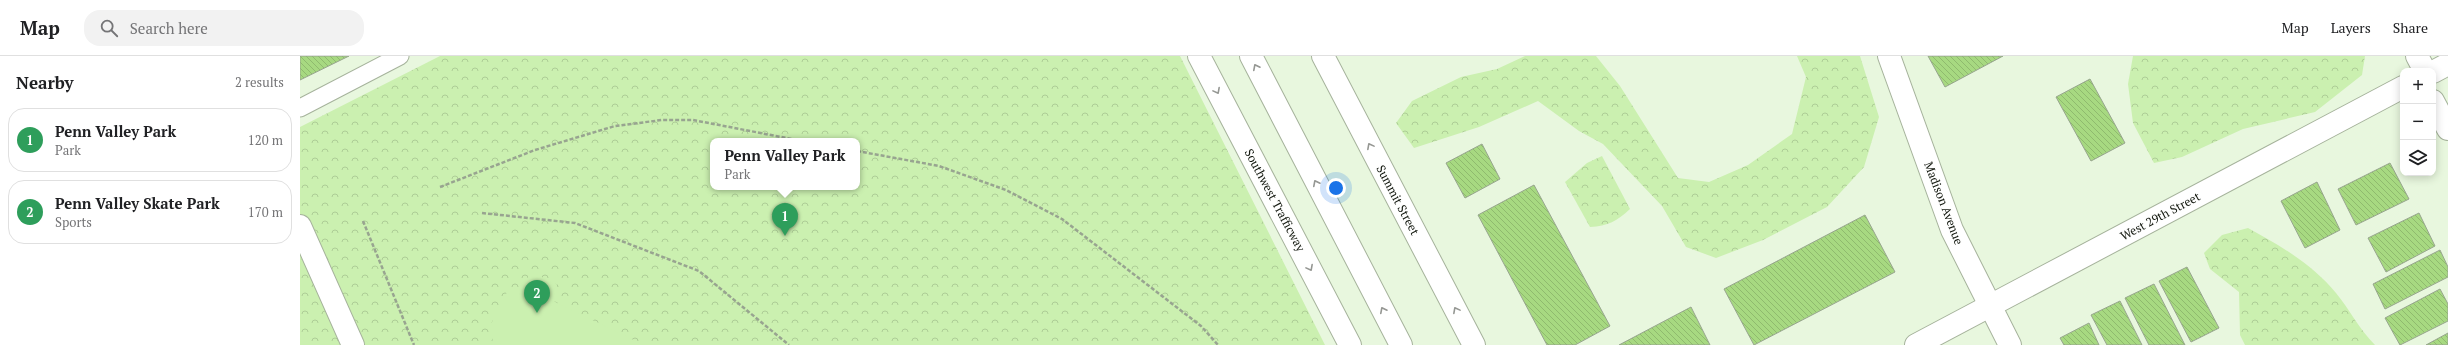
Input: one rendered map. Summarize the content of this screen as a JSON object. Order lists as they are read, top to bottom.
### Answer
{
  "streets": {
    "street": [
      "Southwest Trafficway",
      "Summit Street",
      "Madison Avenue",
      "West 29th Street"
    ]
  },
  "crossings": [
    ["Madison Avenue", "West 29th Street"]
  ],
  "page": {
    "header": "Map",
    "search": "Search here",
    "nav": ["Map", "Layers", "Share"],
    "heading": ["Nearby", "2 results"],
    "map_buttons": ["+", "−"],
    "list": [
      {
        "mark": "1",
        "name": "Penn Valley Park",
        "note": "Park",
        "value": "120 m"
      },
      {
        "mark": "2",
        "name": "Penn Valley Skate Park",
        "note": "Sports",
        "value": "170 m"
      }
    ],
    "popup": ["Penn Valley Park", "Park"],
    "pins": ["1", "2"]
  }
}
